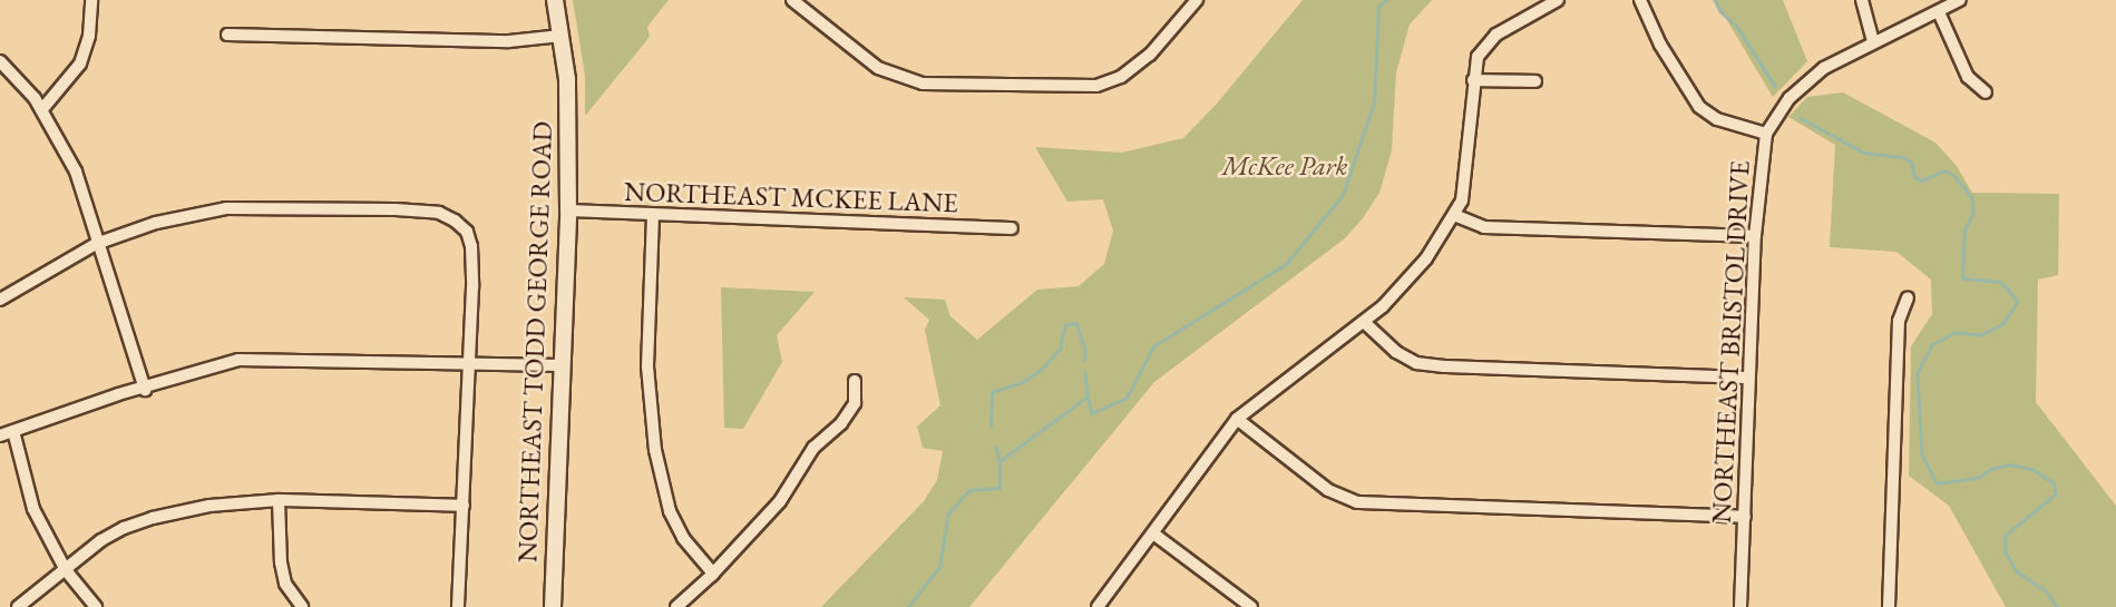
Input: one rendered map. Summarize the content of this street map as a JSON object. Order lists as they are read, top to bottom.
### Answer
{
  "streets": {
    "main road": ["NORTHEAST TODD GEORGE ROAD"],
    "street": ["NORTHEAST MCKEE LANE", "NORTHEAST BRISTOL DRIVE"]
  },
  "crossings": [
    ["NORTHEAST MCKEE LANE", "NORTHEAST TODD GEORGE ROAD"]
  ],
  "parks": ["McKee Park"]
}
